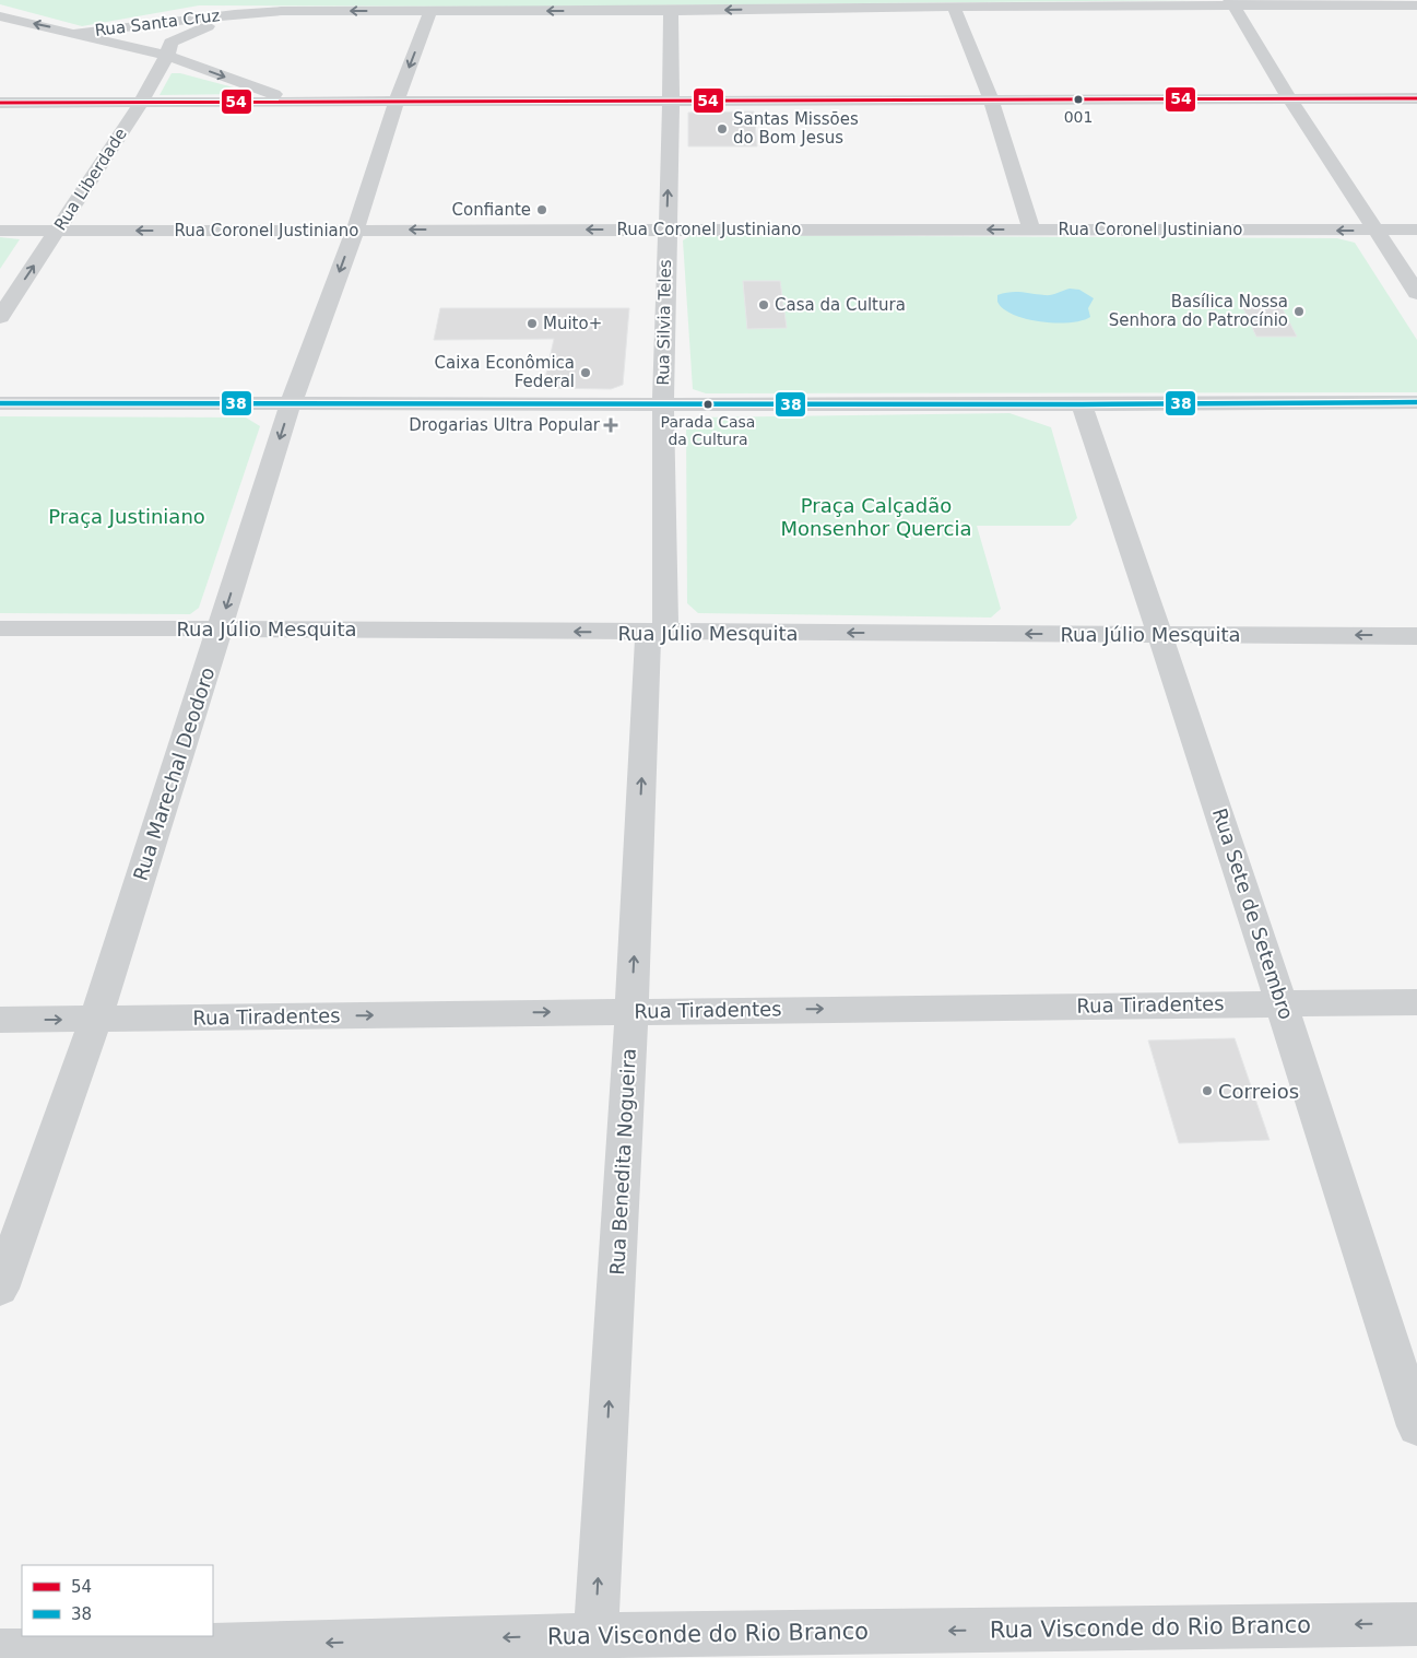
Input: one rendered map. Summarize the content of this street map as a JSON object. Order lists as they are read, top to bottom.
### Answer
{
  "streets": {
    "street": [
      "Rua Santa Cruz",
      "Rua Liberdade",
      "Rua Coronel Justiniano",
      "Rua Silvia Teles",
      "Rua Júlio Mesquita",
      "Rua Marechal Deodoro",
      "Rua Sete de Setembro",
      "Rua Tiradentes",
      "Rua Benedita Nogueira",
      "Rua Visconde do Rio Branco"
    ]
  },
  "crossings": [
    ["Rua Santa Cruz", "Rua Liberdade"],
    ["Rua Santa Cruz", "Rua Silvia Teles"],
    ["Rua Santa Cruz", "Rua Marechal Deodoro"],
    ["Rua Liberdade", "Rua Coronel Justiniano"],
    ["Rua Coronel Justiniano", "Rua Silvia Teles"],
    ["Rua Coronel Justiniano", "Rua Marechal Deodoro"],
    ["Rua Silvia Teles", "Rua Benedita Nogueira"],
    ["Rua Júlio Mesquita", "Rua Marechal Deodoro"],
    ["Rua Júlio Mesquita", "Rua Sete de Setembro"],
    ["Rua Júlio Mesquita", "Rua Benedita Nogueira"],
    ["Rua Marechal Deodoro", "Rua Tiradentes"],
    ["Rua Sete de Setembro", "Rua Tiradentes"],
    ["Rua Tiradentes", "Rua Benedita Nogueira"],
    ["Rua Benedita Nogueira", "Rua Visconde do Rio Branco"]
  ],
  "one_way": [
    "Rua Marechal Deodoro",
    "Rua Tiradentes",
    "Rua Benedita Nogueira",
    "Rua Visconde do Rio Branco"
  ],
  "parks": ["Praça Calçadão Monsenhor Quercia", "Praça Justiniano"],
  "places": {
    "other": [
      "001",
      "Santas Missões do Bom Jesus",
      "Confiante",
      "Casa da Cultura",
      "Basílica Nossa Senhora do Patrocínio",
      "Muito+",
      "Caixa Econômica Federal",
      "Parada Casa da Cultura",
      "Correios"
    ],
    "health": ["Drogarias Ultra Popular"]
  },
  "lines": ["transit line 54", "transit line 38"],
  "legend": ["54", "38"]
}
